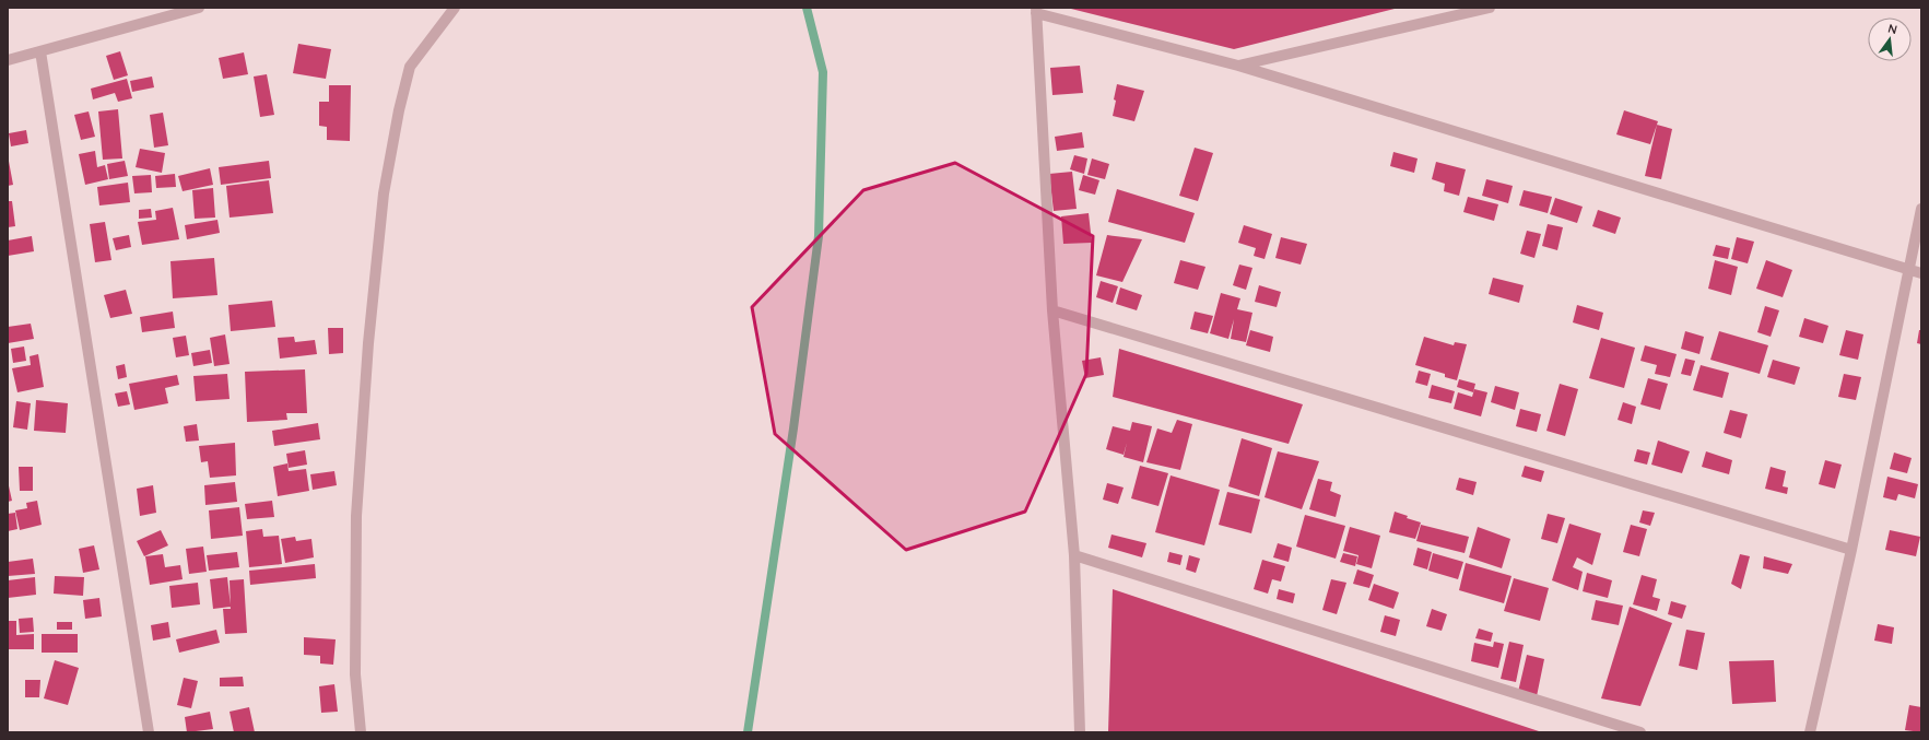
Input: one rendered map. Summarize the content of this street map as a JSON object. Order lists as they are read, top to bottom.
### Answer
{
  "north": "top"
}
